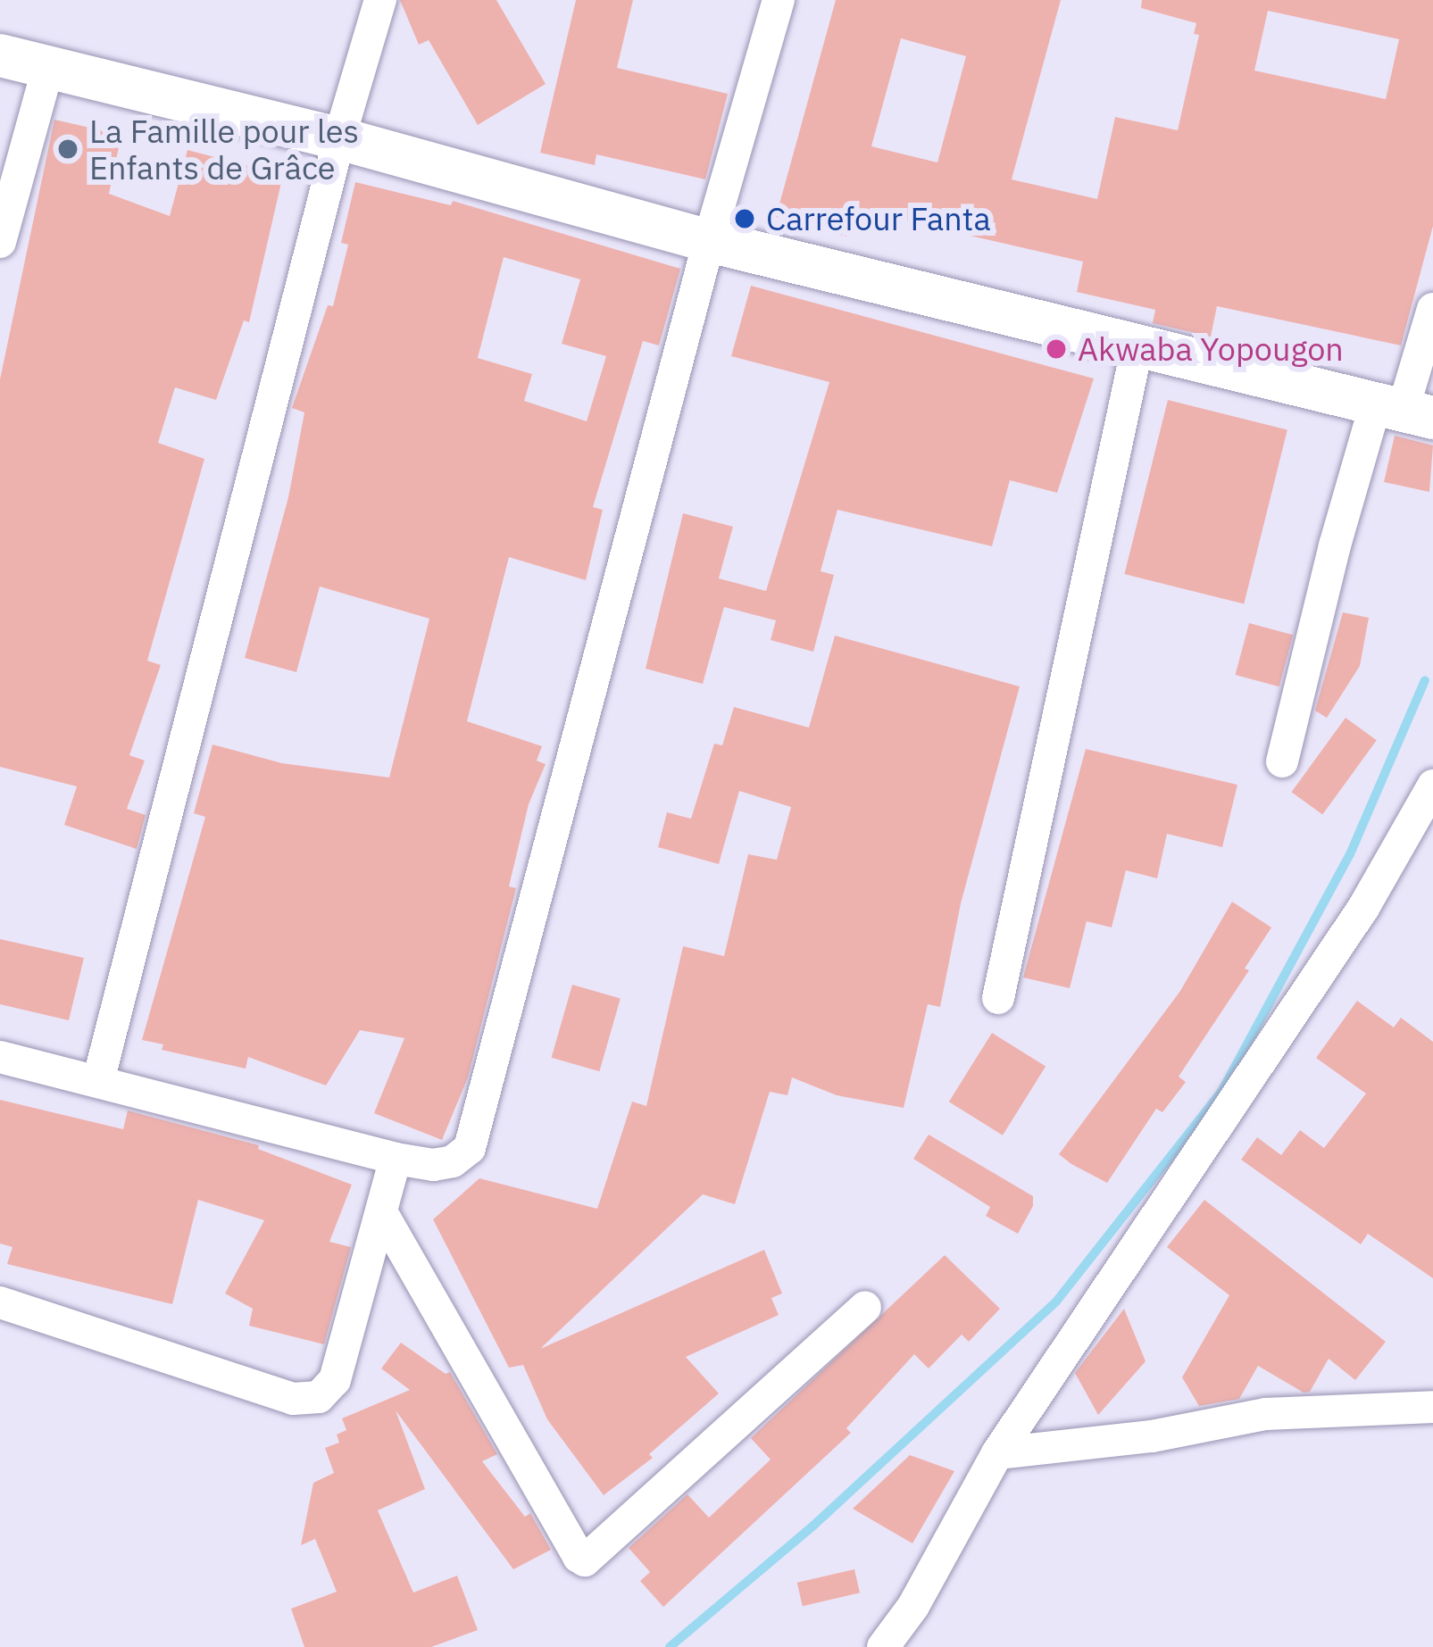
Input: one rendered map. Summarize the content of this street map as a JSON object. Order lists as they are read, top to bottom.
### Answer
{
  "places": ["La Famille pour les Enfants de Grâce", "Carrefour Fanta", "Akwaba Yopougon"]
}
